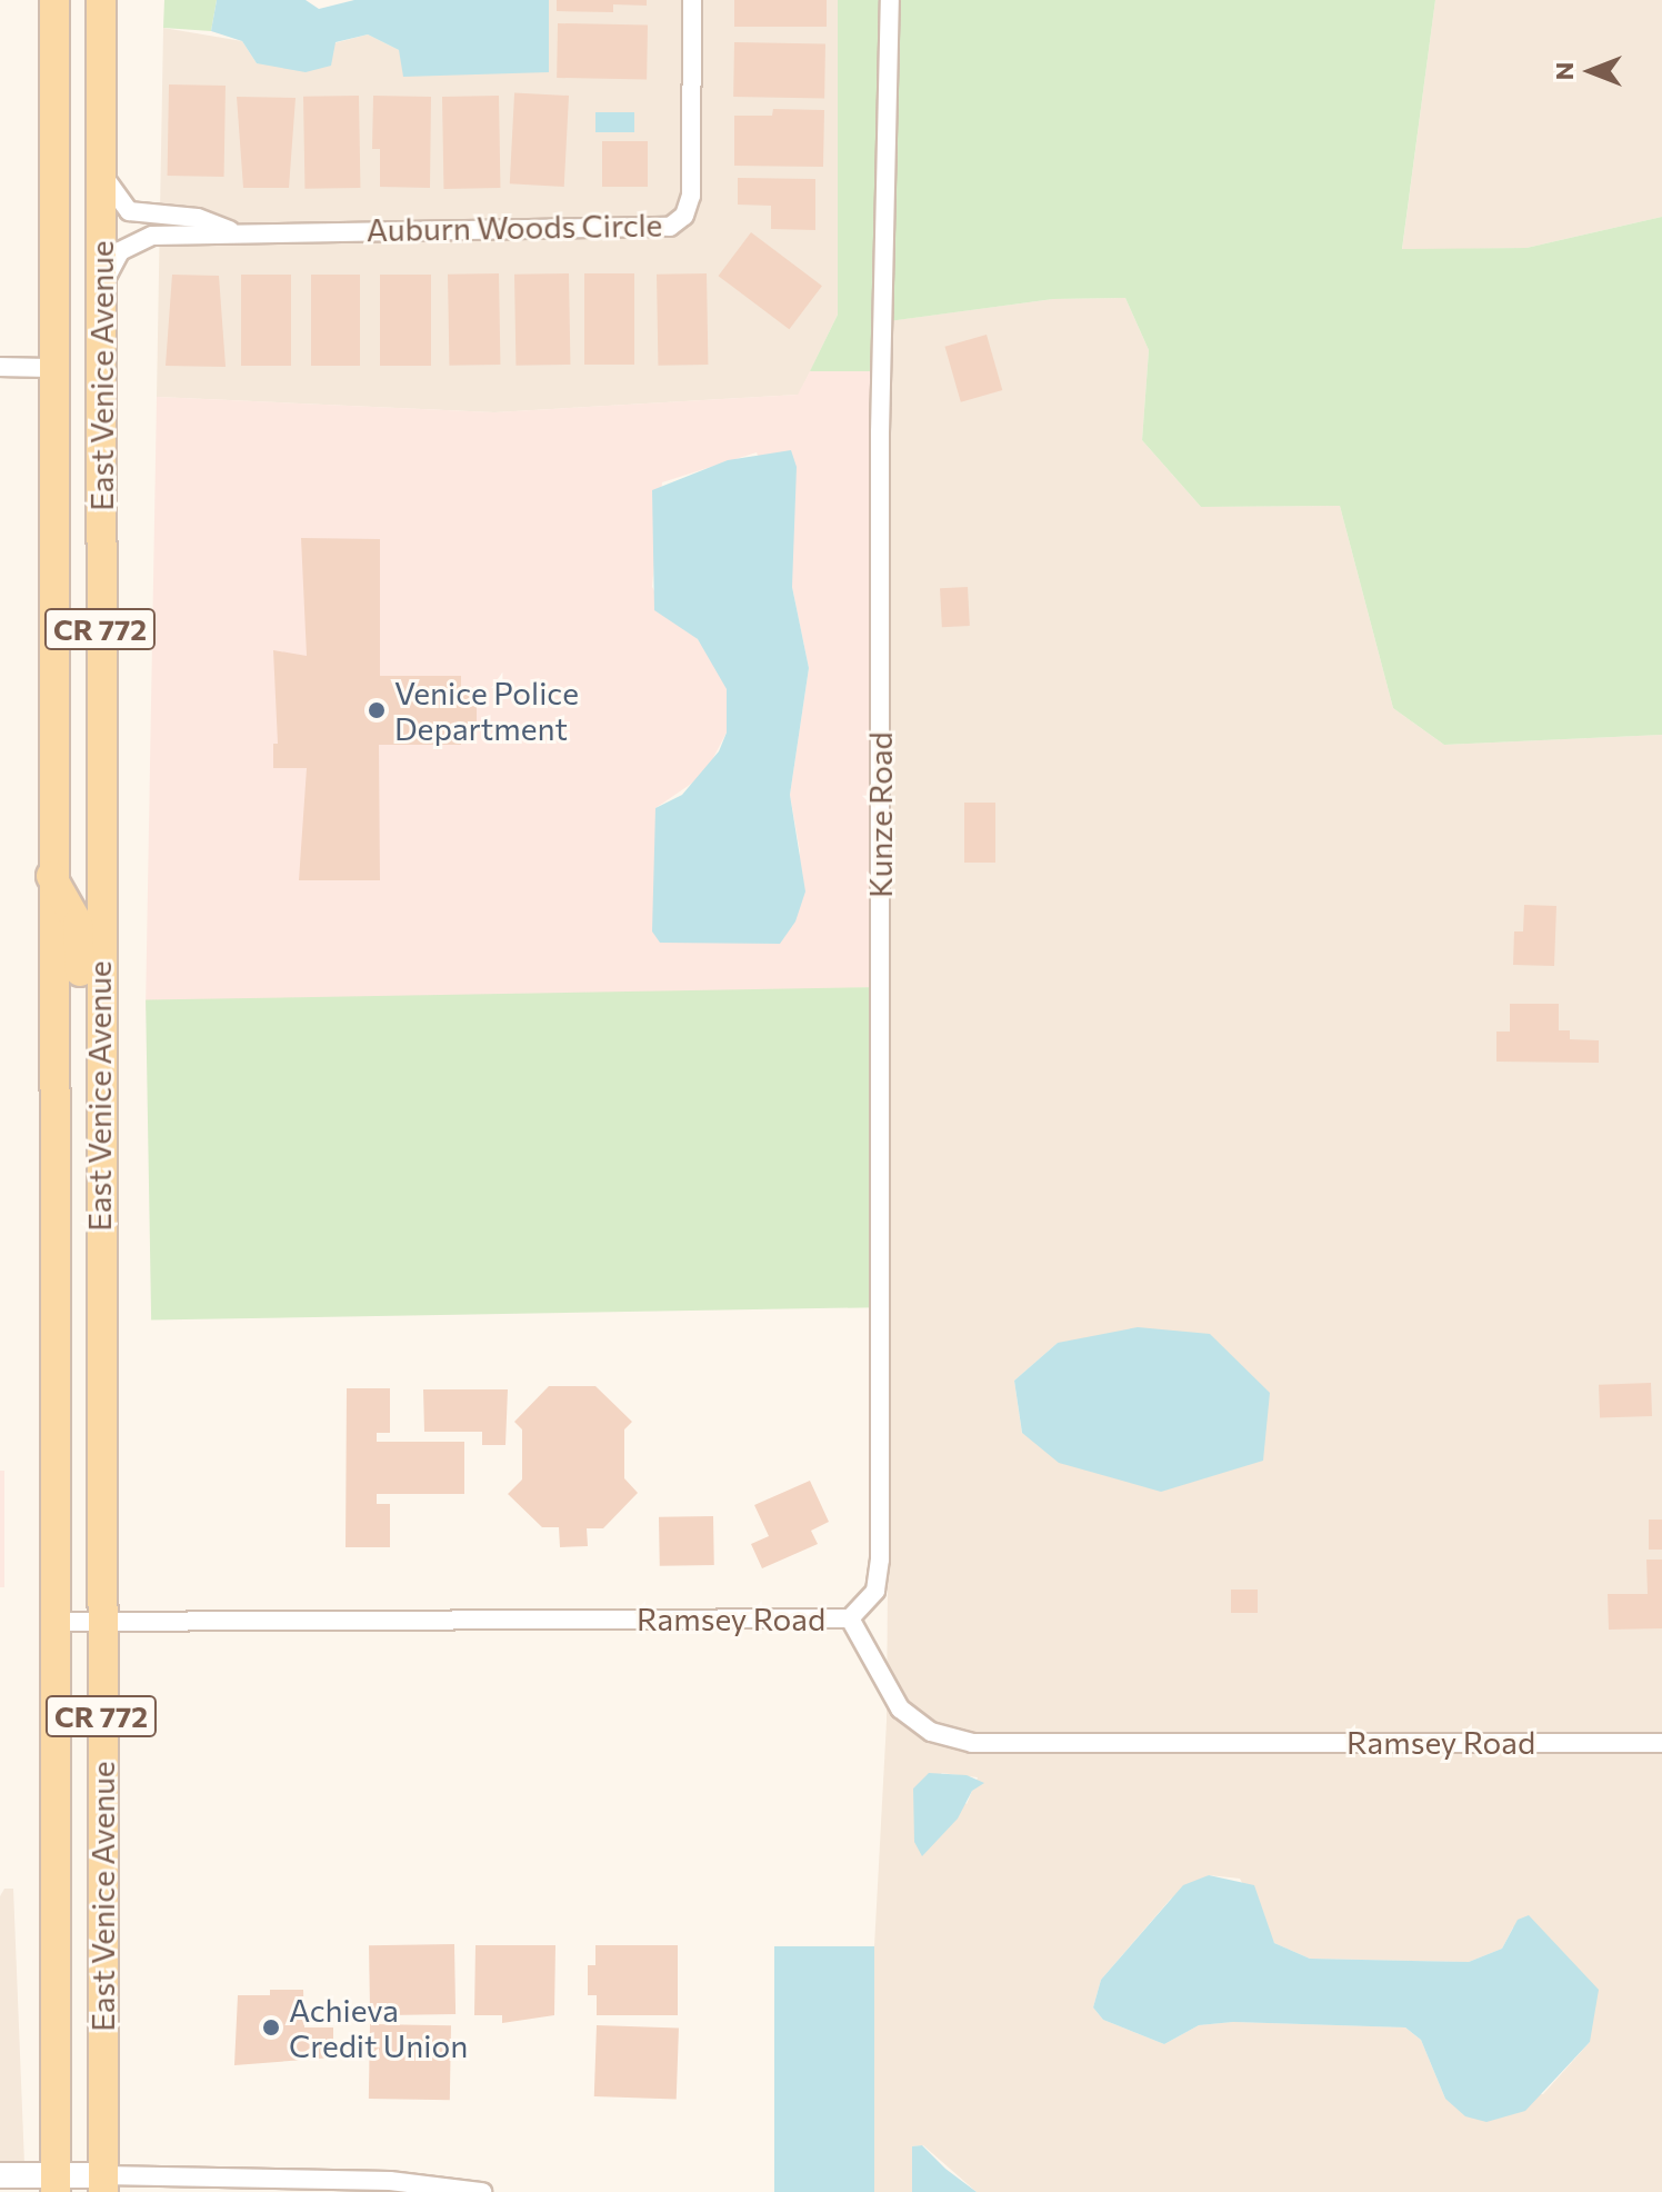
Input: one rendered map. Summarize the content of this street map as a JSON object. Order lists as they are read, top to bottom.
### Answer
{
  "streets": {
    "main road": ["East Venice Avenue", "CR 772"],
    "street": ["Auburn Woods Circle", "Kunze Road", "Ramsey Road"]
  },
  "crossings": [
    ["Auburn Woods Circle", "East Venice Avenue"],
    ["East Venice Avenue", "Ramsey Road"],
    ["Kunze Road", "Ramsey Road"]
  ],
  "places": ["Venice Police Department", "Achieva Credit Union"],
  "north": "left"
}
